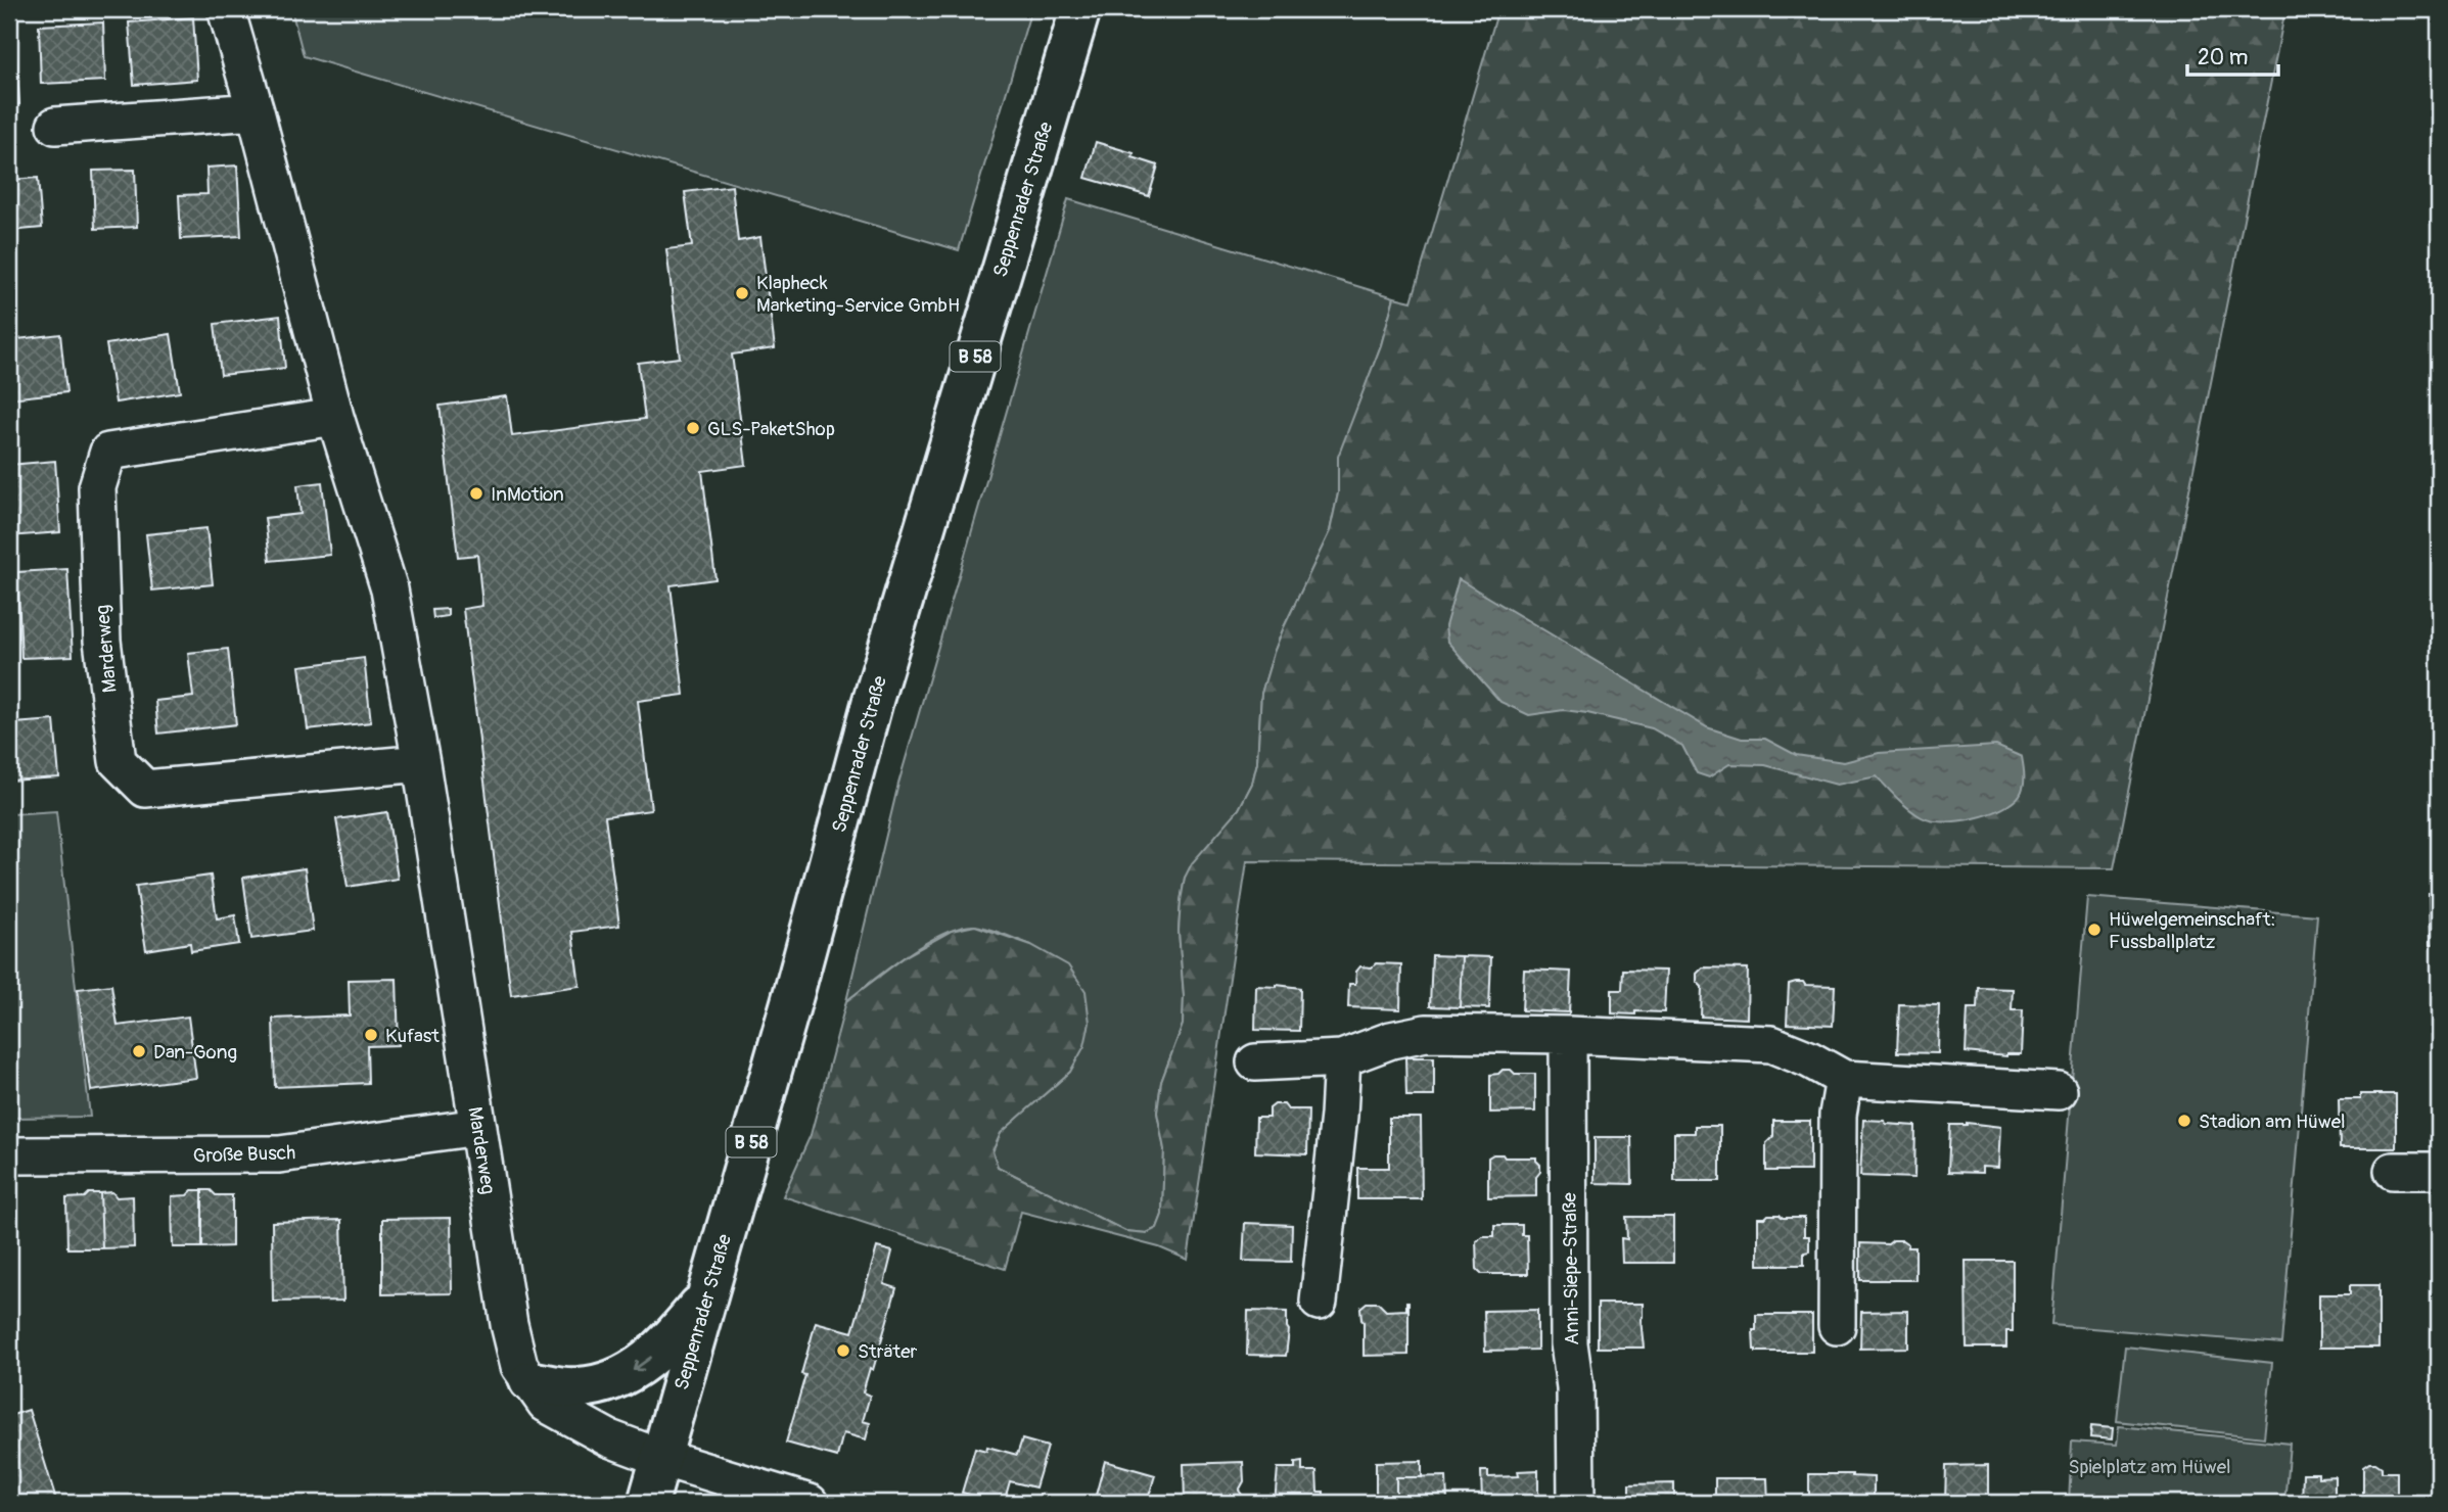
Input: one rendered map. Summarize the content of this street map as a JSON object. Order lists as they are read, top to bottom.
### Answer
{
  "streets": {
    "main road": ["Seppenrader Straße", "B 58"],
    "street": ["Marderweg", "Große Busch", "Anni-Siepe-Straße"]
  },
  "crossings": [
    ["Seppenrader Straße", "Marderweg"],
    ["Marderweg", "Große Busch"]
  ],
  "parks": ["Spielplatz am Hüwel"],
  "places": [
    "Klapheck Marketing-Service GmbH",
    "GLS-PaketShop",
    "InMotion",
    "Hüwelgemeinschaft: Fussballplatz",
    "Kufast",
    "Dan-Gong",
    "Stadion am Hüwel",
    "Sträter"
  ],
  "scale_bar": "20 m"
}
